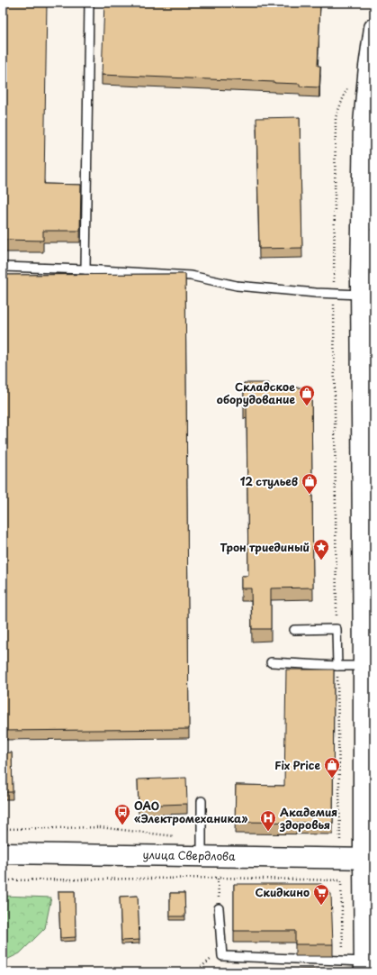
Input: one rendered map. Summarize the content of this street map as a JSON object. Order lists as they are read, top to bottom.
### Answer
{
  "streets": {
    "main road": ["улица Свердлова"]
  },
  "places": {
    "shop": ["Складское оборудование", "12 стульев", "Fix Price"],
    "place": ["Трон триединый"],
    "bus stop": ["ОАО «Электромеханика»"],
    "hospital": ["Академия здоровья"],
    "supermarket": ["Скидкино"]
  }
}
